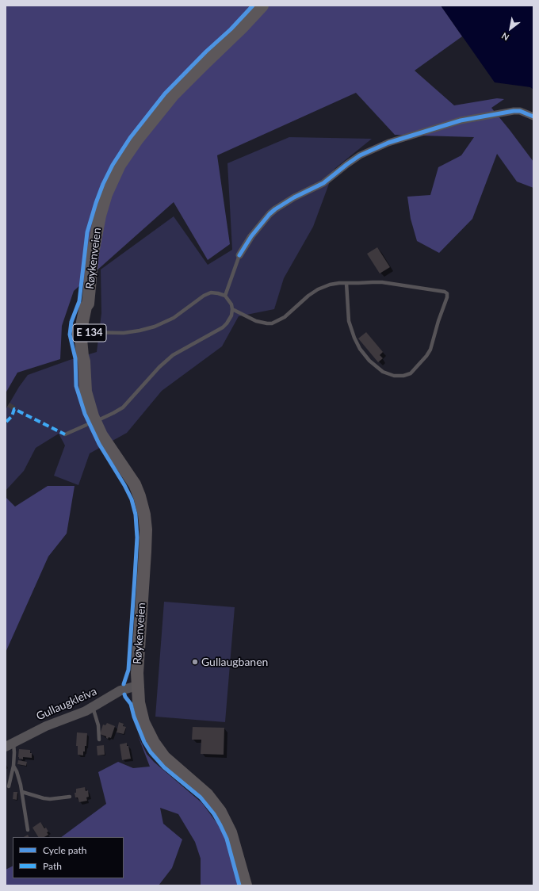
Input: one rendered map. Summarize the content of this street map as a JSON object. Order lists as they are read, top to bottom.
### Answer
{
  "streets": {
    "highway": ["Røykenveien", "E 134"],
    "street": ["Gullaugkleiva"]
  },
  "crossings": [
    ["Røykenveien", "Gullaugkleiva"]
  ],
  "places": ["Gullaugbanen"],
  "legend": ["Cycle path", "Path"],
  "north": "bottom left"
}
